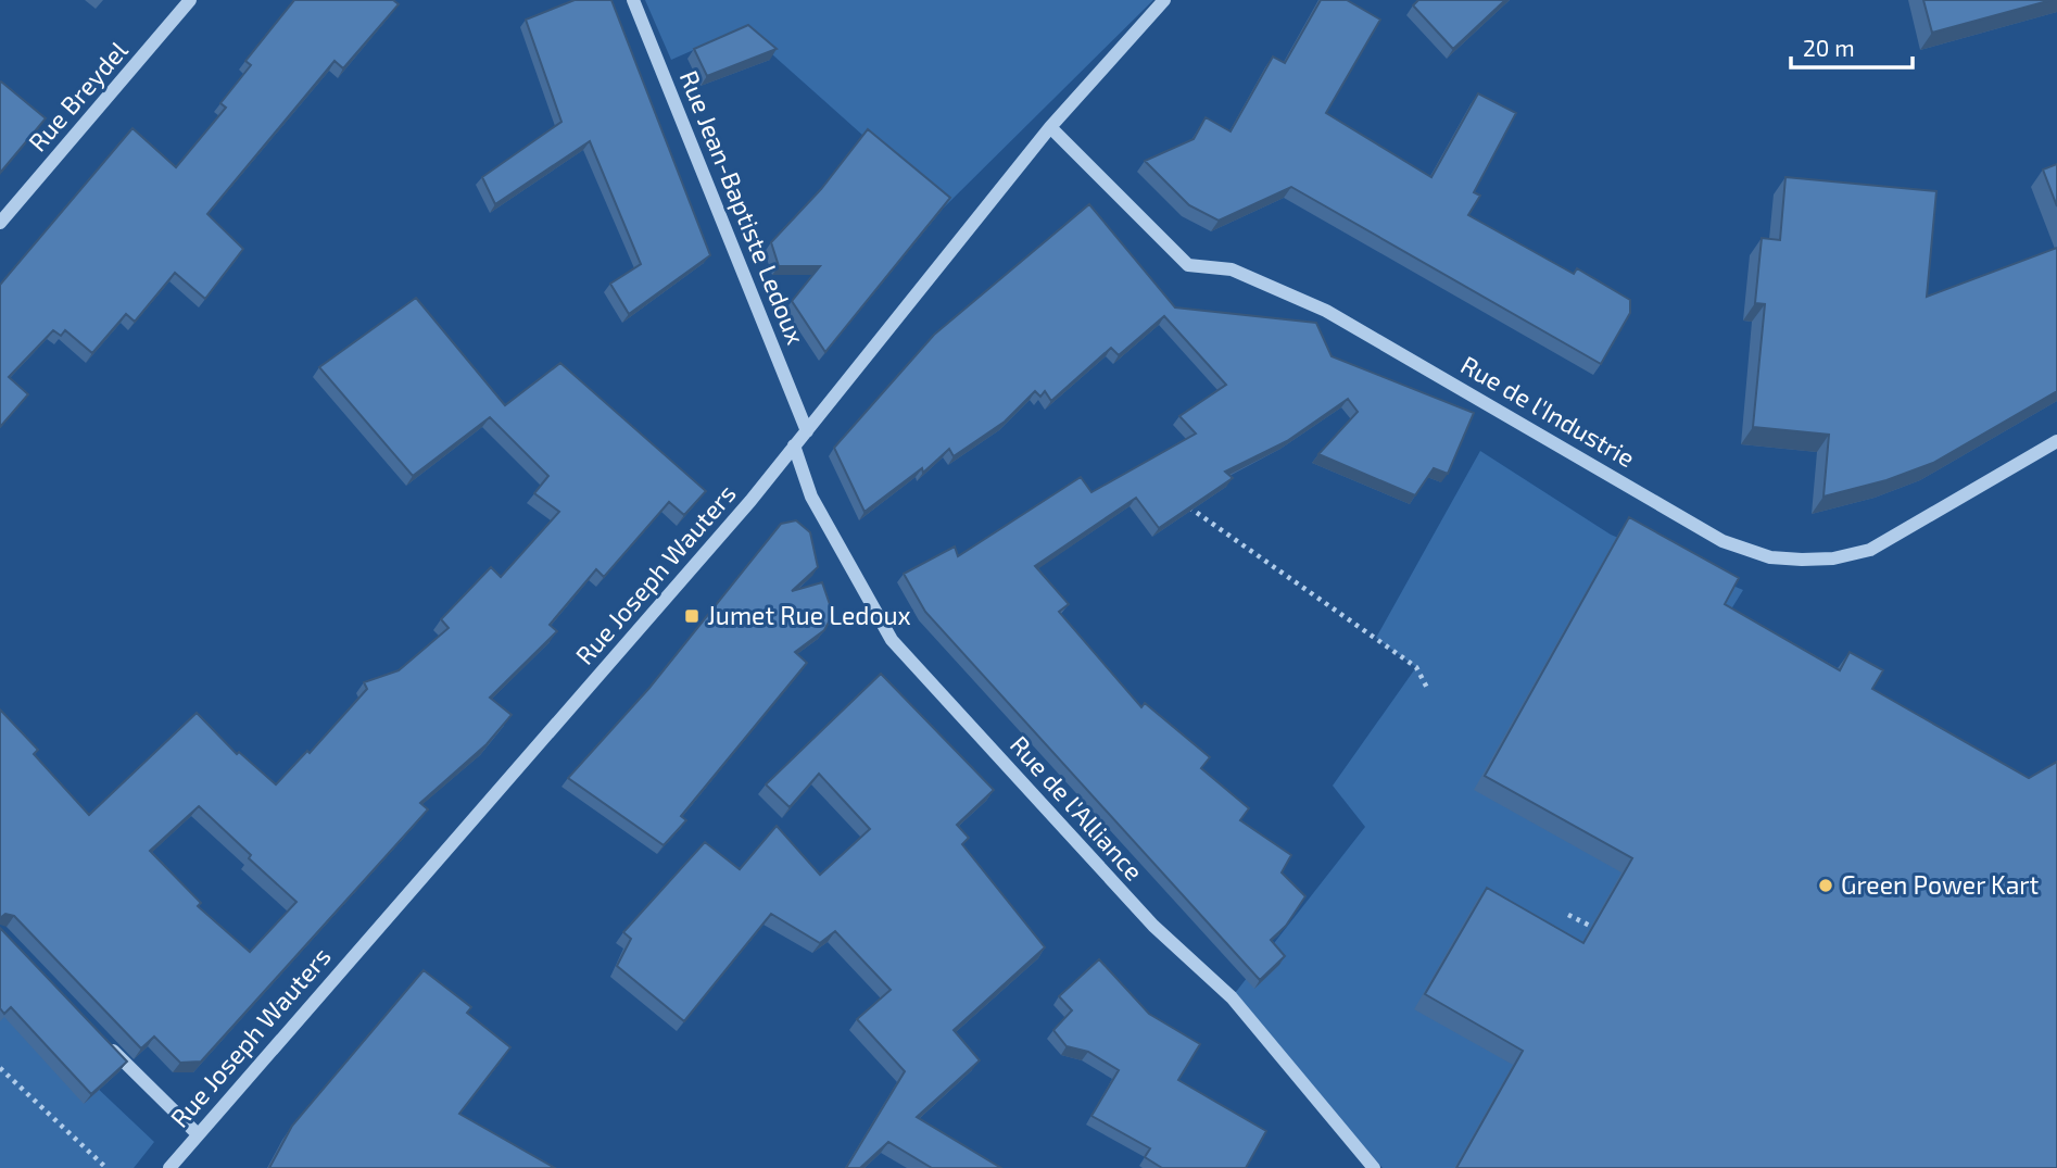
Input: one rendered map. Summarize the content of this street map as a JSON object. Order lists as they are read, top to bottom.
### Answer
{
  "streets": {
    "street": [
      "Rue Breydel",
      "Rue Jean-Baptiste Ledoux",
      "Rue de l'Industrie",
      "Rue Joseph Wauters",
      "Rue de l'Alliance"
    ]
  },
  "crossings": [
    ["Rue Jean-Baptiste Ledoux", "Rue Joseph Wauters"],
    ["Rue de l'Industrie", "Rue Joseph Wauters"],
    ["Rue Joseph Wauters", "Rue de l'Alliance"]
  ],
  "places": {
    "transit": ["Jumet Rue Ledoux"],
    "other": ["Green Power Kart"]
  },
  "scale_bar": "20 m"
}
